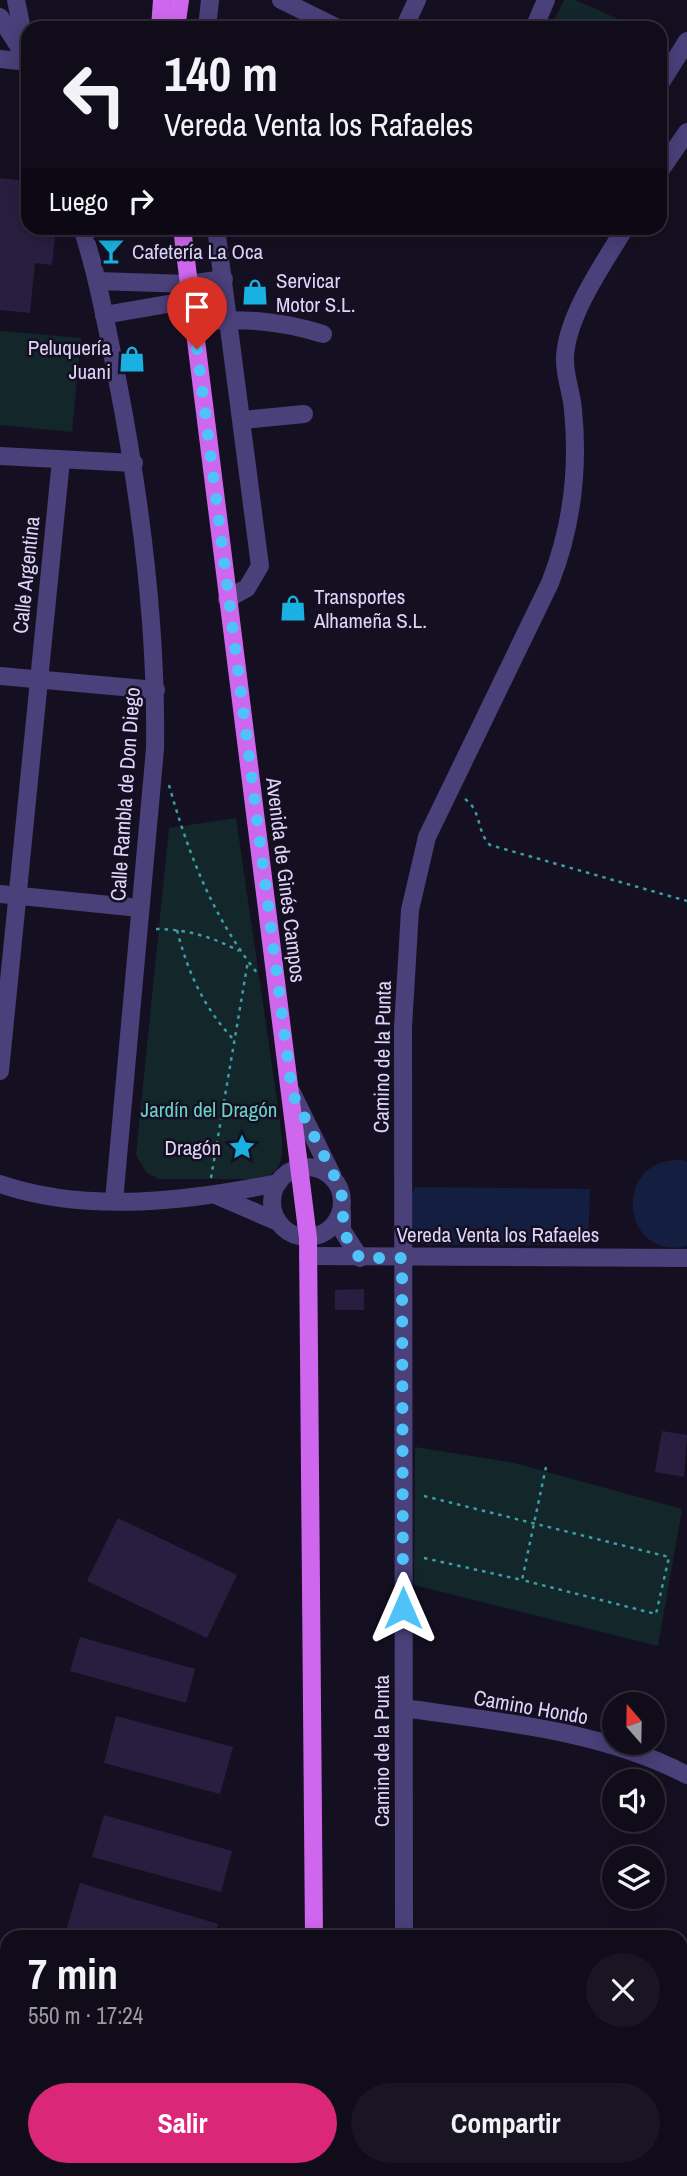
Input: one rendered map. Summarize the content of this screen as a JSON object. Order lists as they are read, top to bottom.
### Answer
{
  "streets": {
    "main road": ["Avenida de Ginés Campos"],
    "street": [
      "Calle Argentina",
      "Calle Rambla de Don Diego",
      "Camino de la Punta",
      "Vereda Venta los Rafaeles",
      "Camino Hondo"
    ]
  },
  "crossings": [
    ["Avenida de Ginés Campos", "Vereda Venta los Rafaeles"],
    ["Camino de la Punta", "Vereda Venta los Rafaeles"],
    ["Camino de la Punta", "Camino Hondo"]
  ],
  "parks": ["Jardín del Dragón"],
  "places": {
    "bar": ["Cafetería La Oca"],
    "shop": ["Servicar Motor S.L.", "Peluquería Juani", "Transportes Alhameña S.L."],
    "place": ["Dragón"]
  },
  "north": "top",
  "page": {
    "turn": ["140 m", "Vereda Venta los Rafaeles"],
    "then": "Luego",
    "heading": ["7 min", "550 m · 17:24"],
    "buttons": ["Salir", "Compartir"]
  }
}
